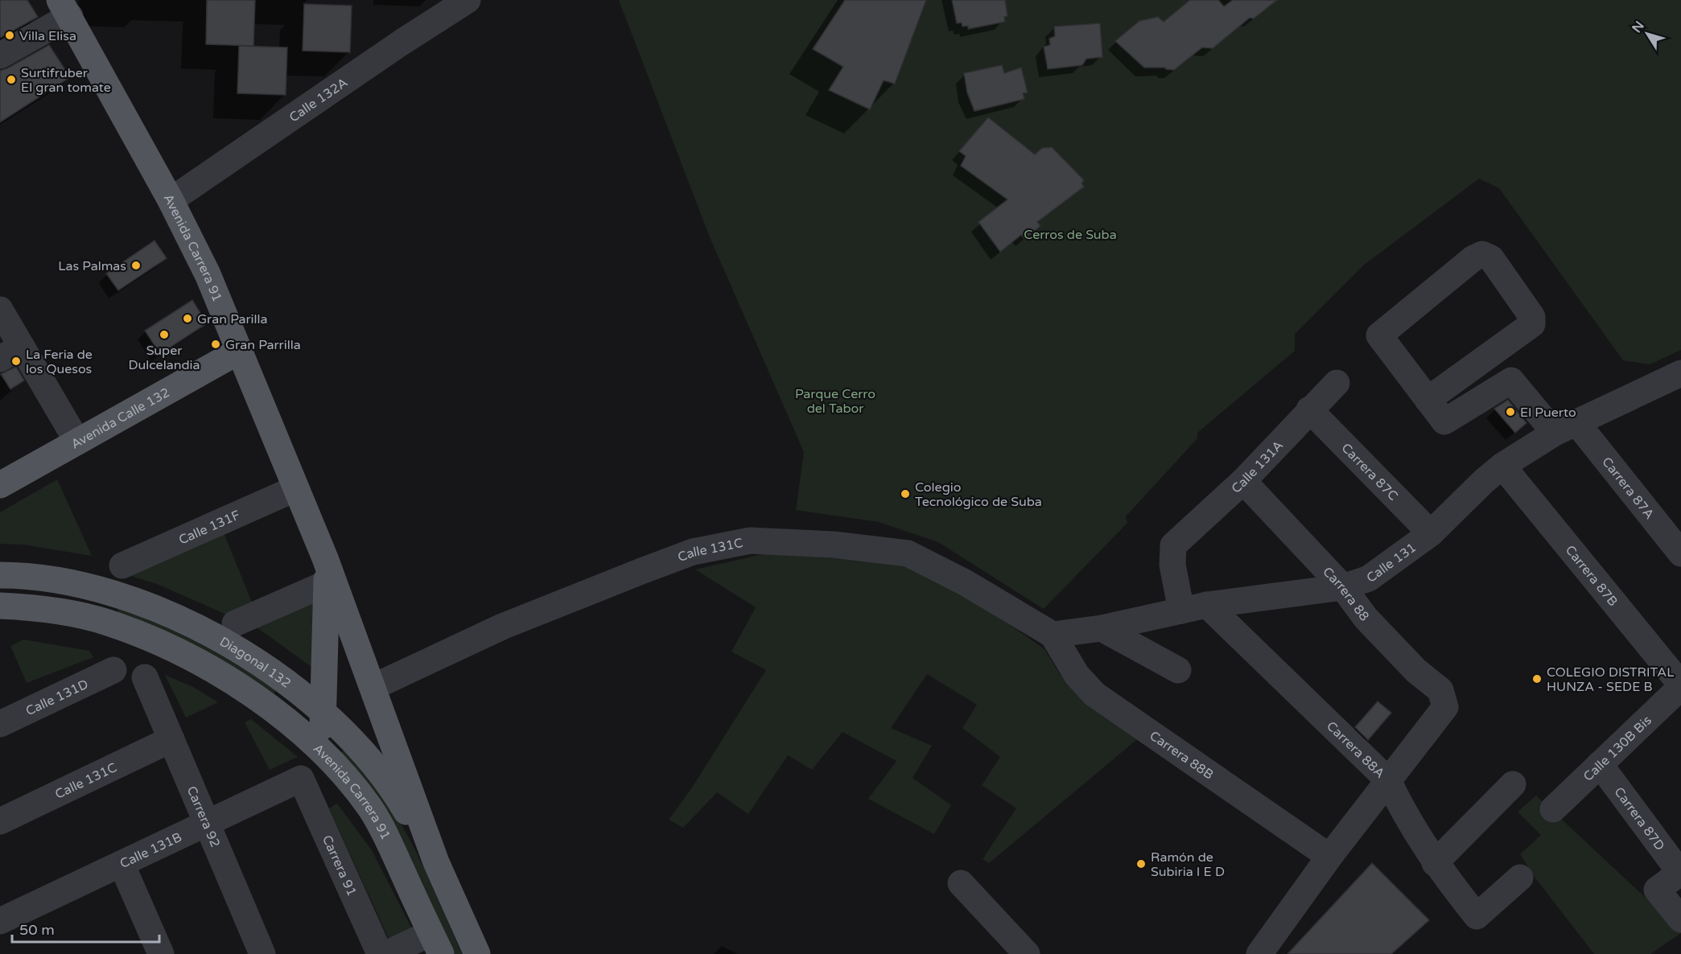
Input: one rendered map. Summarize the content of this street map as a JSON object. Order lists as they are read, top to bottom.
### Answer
{
  "streets": {
    "main road": ["Avenida Carrera 91", "Avenida Calle 132", "Diagonal 132"],
    "street": [
      "Calle 132A",
      "Calle 131A",
      "Carrera 87C",
      "Carrera 87A",
      "Calle 131F",
      "Calle 131C",
      "Calle 131",
      "Carrera 87B",
      "Carrera 88",
      "Calle 131D",
      "Calle 130B Bis",
      "Carrera 88A",
      "Carrera 88B",
      "Carrera 92",
      "Carrera 87D",
      "Calle 131B",
      "Carrera 91"
    ]
  },
  "crossings": [
    ["Calle 132A", "Avenida Carrera 91"],
    ["Avenida Carrera 91", "Avenida Calle 132"],
    ["Avenida Carrera 91", "Calle 131F"],
    ["Avenida Carrera 91", "Calle 131C"],
    ["Avenida Carrera 91", "Diagonal 132"],
    ["Calle 131A", "Carrera 87C"],
    ["Calle 131A", "Calle 131"],
    ["Calle 131A", "Carrera 88"],
    ["Carrera 87C", "Calle 131"],
    ["Carrera 87A", "Calle 131"],
    ["Calle 131C", "Calle 131"],
    ["Calle 131C", "Carrera 88B"],
    ["Calle 131C", "Carrera 92"],
    ["Calle 131", "Carrera 87B"],
    ["Calle 131", "Carrera 88"],
    ["Calle 131", "Carrera 88A"],
    ["Calle 131", "Carrera 88B"],
    ["Carrera 87B", "Calle 130B Bis"],
    ["Carrera 88", "Carrera 88A"],
    ["Calle 130B Bis", "Carrera 87D"],
    ["Carrera 92", "Calle 131B"],
    ["Calle 131B", "Carrera 91"]
  ],
  "parks": ["Cerros de Suba", "Parque Cerro del Tabor"],
  "places": [
    "Villa Elisa",
    "Surtifruber El gran tomate",
    "Las Palmas",
    "Gran Parilla",
    "Super Dulcelandia",
    "Gran Parrilla",
    "La Feria de los Quesos",
    "El Puerto",
    "Colegio Tecnológico de Suba",
    "COLEGIO DISTRITAL HUNZA - SEDE B",
    "Ramón de Subiria I E D"
  ],
  "scale_bar": "50 m",
  "north": "top left"
}
